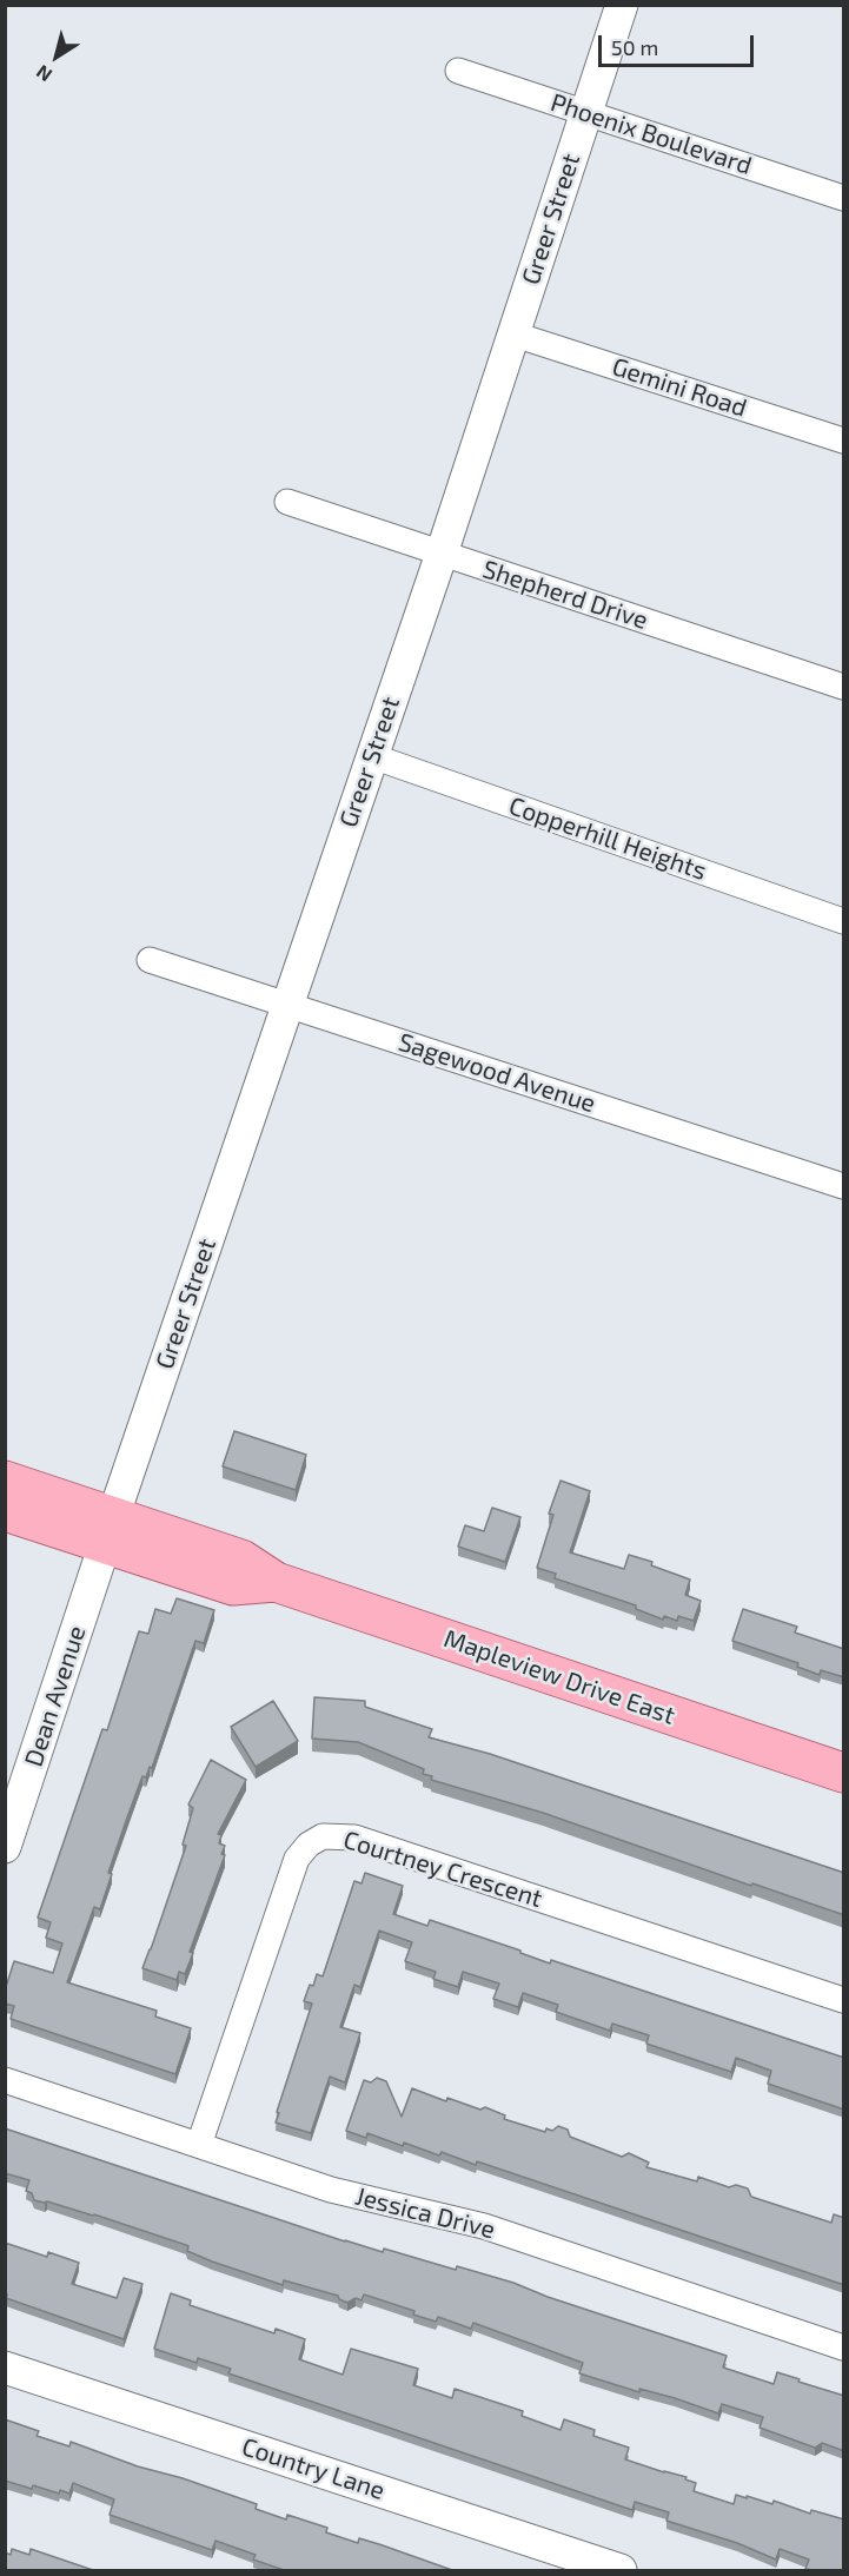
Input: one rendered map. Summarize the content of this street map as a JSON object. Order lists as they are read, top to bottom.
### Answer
{
  "streets": {
    "main road": ["Mapleview Drive East"],
    "street": [
      "Phoenix Boulevard",
      "Greer Street",
      "Gemini Road",
      "Shepherd Drive",
      "Copperhill Heights",
      "Sagewood Avenue",
      "Dean Avenue",
      "Courtney Crescent",
      "Jessica Drive",
      "Country Lane"
    ]
  },
  "crossings": [
    ["Phoenix Boulevard", "Greer Street"],
    ["Greer Street", "Gemini Road"],
    ["Greer Street", "Shepherd Drive"],
    ["Greer Street", "Copperhill Heights"],
    ["Greer Street", "Sagewood Avenue"],
    ["Greer Street", "Mapleview Drive East"],
    ["Greer Street", "Dean Avenue"],
    ["Mapleview Drive East", "Dean Avenue"],
    ["Courtney Crescent", "Jessica Drive"]
  ],
  "scale_bar": "50 m",
  "north": "bottom left"
}
